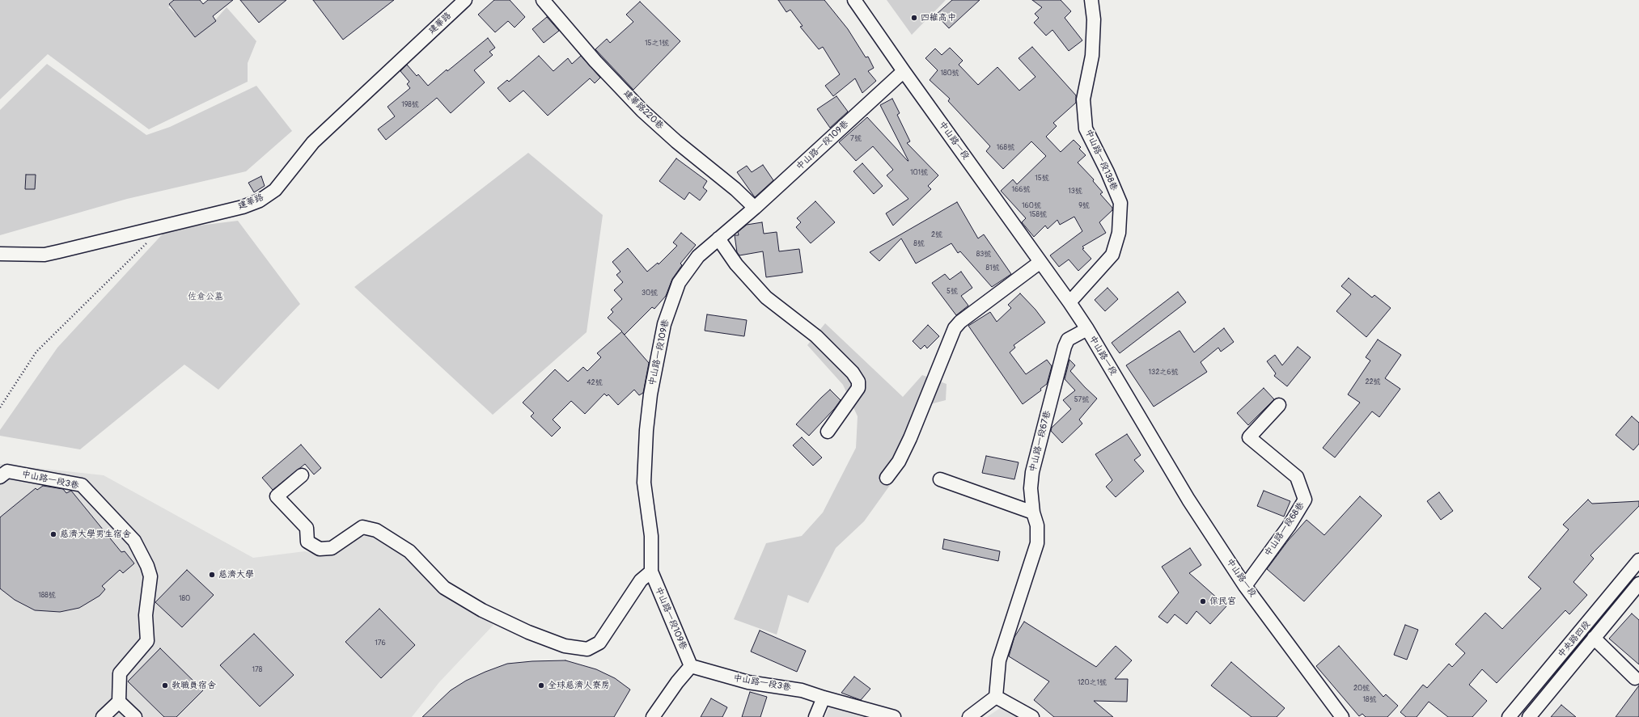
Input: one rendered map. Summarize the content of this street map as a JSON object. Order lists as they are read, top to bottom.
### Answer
{
  "streets": {
    "street": [
      "建華路",
      "建華路220巷",
      "中山路一段",
      "中山路一段109巷",
      "中山路一段138巷",
      "中山路一段67巷",
      "中山路一段3巷",
      "中山路一段68巷",
      "中央路四段"
    ]
  },
  "crossings": [
    ["建華路220巷", "中山路一段109巷"],
    ["中山路一段", "中山路一段109巷"],
    ["中山路一段", "中山路一段138巷"],
    ["中山路一段", "中山路一段67巷"],
    ["中山路一段", "中山路一段68巷"],
    ["中山路一段109巷", "中山路一段3巷"]
  ],
  "parks": ["佐倉公墓"],
  "places": [
    "四維高中",
    "慈濟大學男生宿舍",
    "慈濟大學",
    "保民宮",
    "教職員宿舍",
    "全球慈濟人寮房"
  ],
  "house_numbers": [
    "15之1號",
    "180號",
    "198號",
    "7號",
    "168號",
    "101號",
    "15號",
    "166號",
    "13號",
    "160號",
    "9號",
    "158號",
    "2號",
    "8號",
    "83號",
    "81號",
    "5號",
    "30號",
    "132之6號",
    "22號",
    "42號",
    "57號",
    "188號",
    "180",
    "176",
    "178",
    "120之1號",
    "20號",
    "18號"
  ]
}
